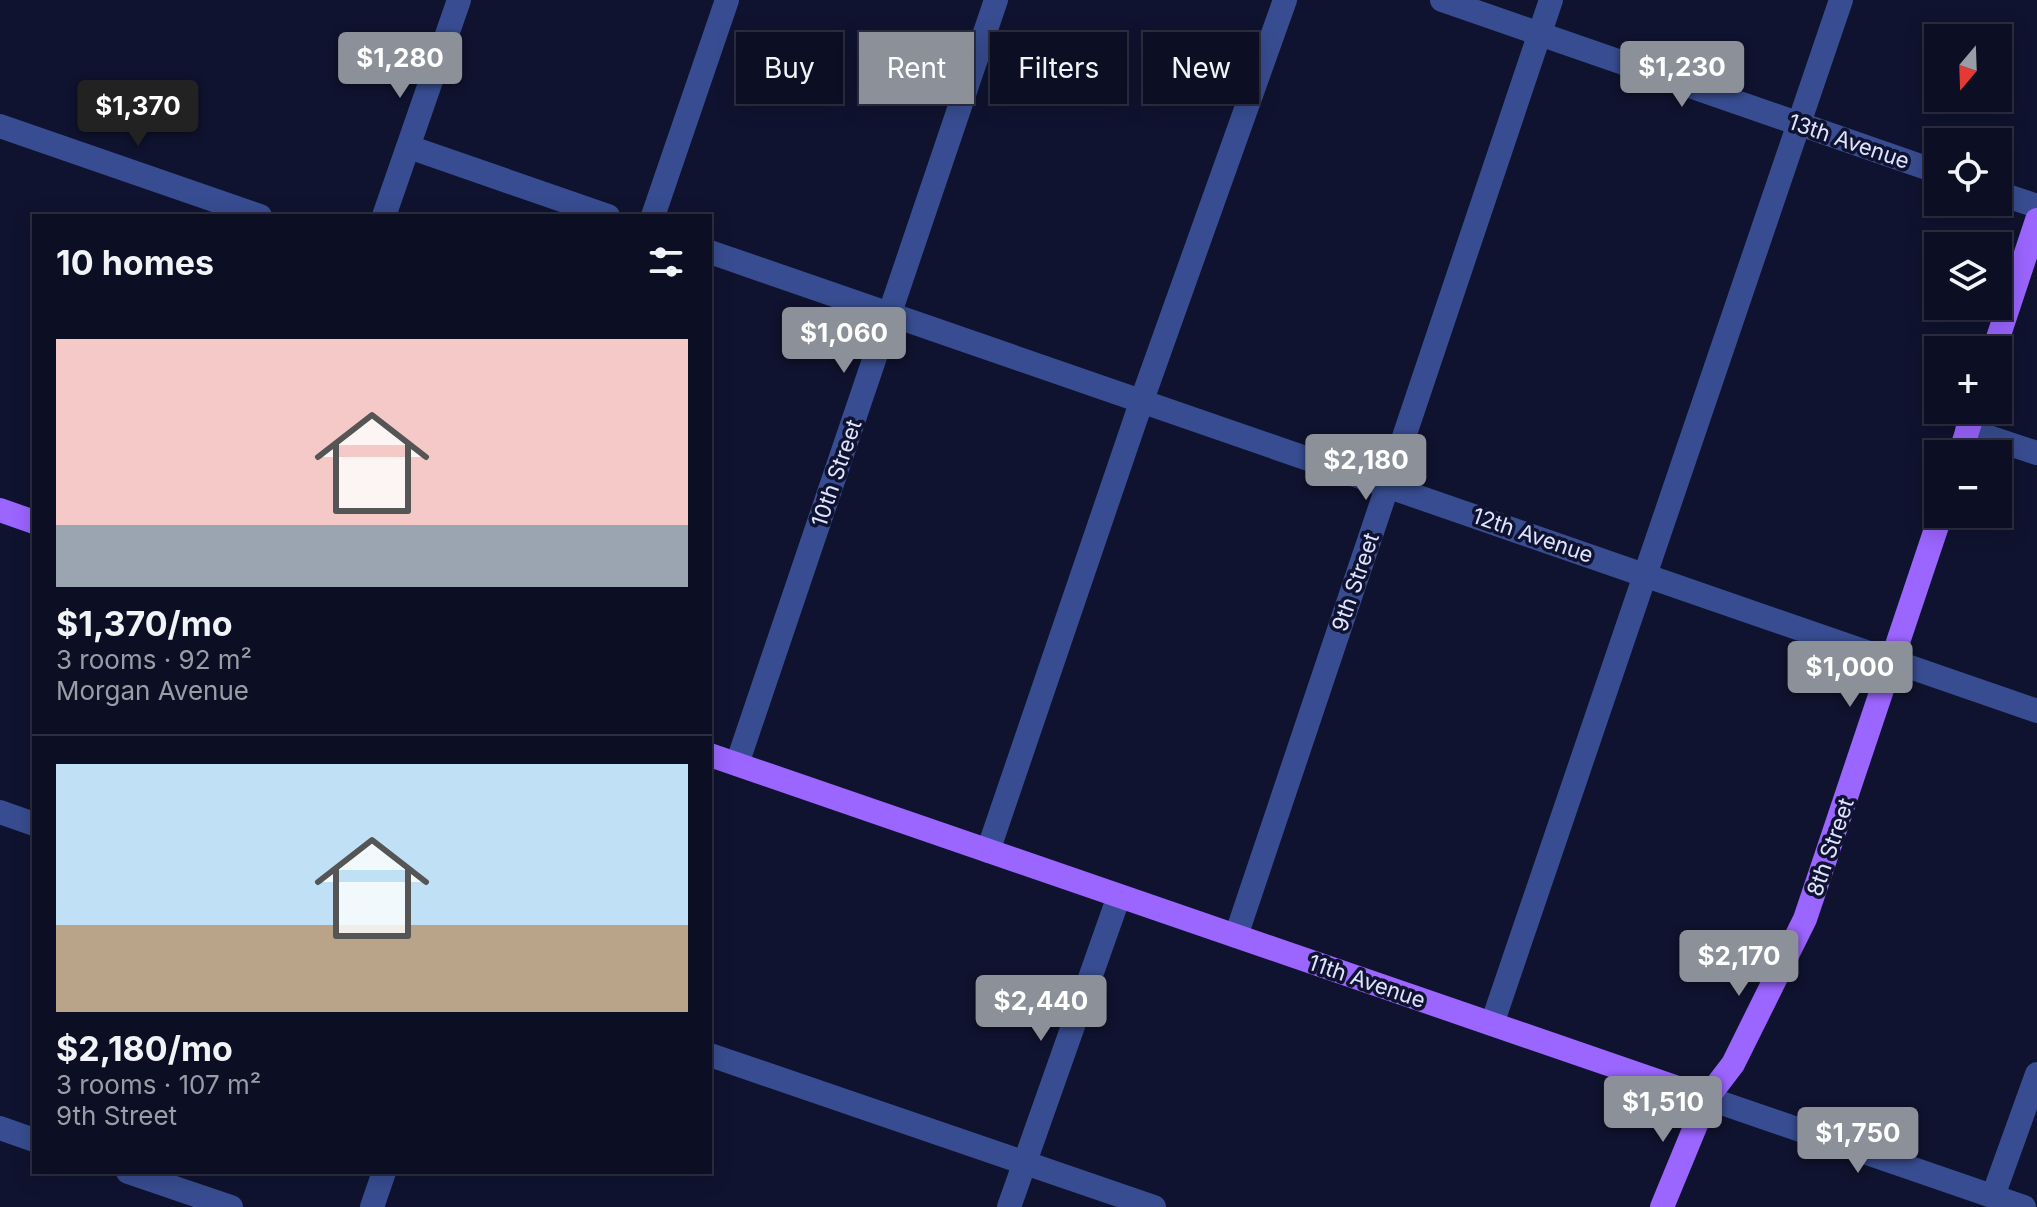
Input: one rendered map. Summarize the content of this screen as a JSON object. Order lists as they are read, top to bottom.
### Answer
{
  "streets": {
    "main road": ["8th Street", "11th Avenue"],
    "street": [
      "13th Avenue",
      "10th Street",
      "12th Avenue",
      "9th Street"
    ]
  },
  "crossings": [
    ["13th Avenue", "9th Street"],
    ["10th Street", "12th Avenue"],
    ["10th Street", "11th Avenue"],
    ["12th Avenue", "9th Street"],
    ["12th Avenue", "8th Street"],
    ["9th Street", "11th Avenue"],
    ["8th Street", "11th Avenue"]
  ],
  "north": "bottom",
  "page": {
    "map_buttons": ["+", "−"],
    "price": [
      "$1,280",
      "$1,230",
      "$1,370",
      "$1,060",
      "$2,180",
      "$1,000",
      "$2,170",
      "$2,440",
      "$1,510",
      "$1,750"
    ],
    "chip": [
      "Buy",
      "Rent",
      "Filters",
      "New"
    ],
    "heading": "10 homes",
    "list": [
      {
        "name": "$1,370/mo",
        "note": "3 rooms · 92 m² · Morgan Avenue"
      },
      {
        "name": "$2,180/mo",
        "note": "3 rooms · 107 m² · 9th Street"
      }
    ]
  }
}
